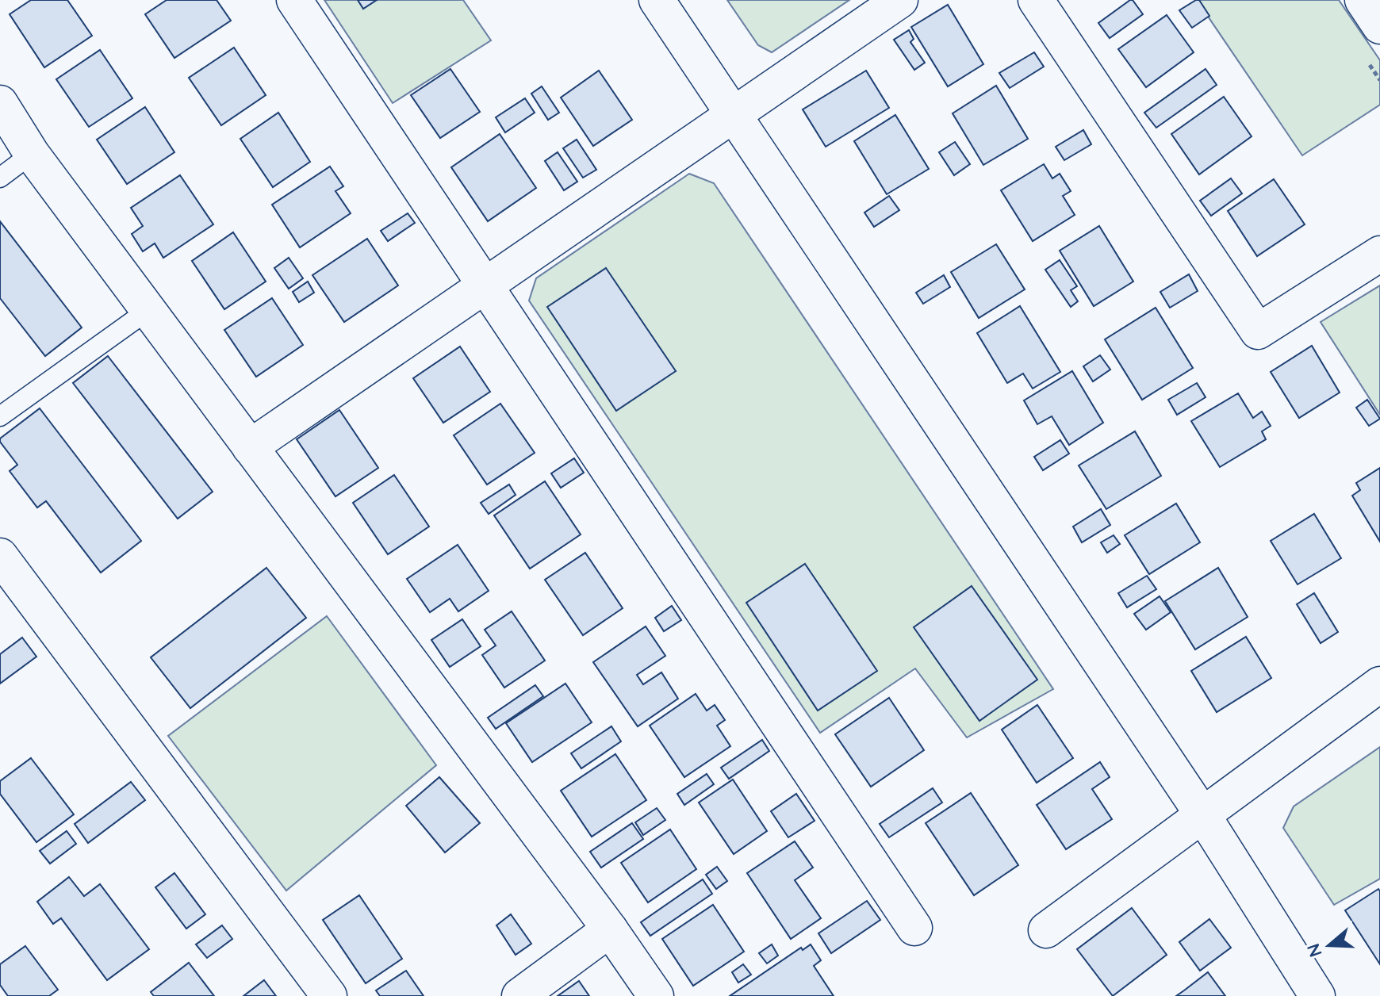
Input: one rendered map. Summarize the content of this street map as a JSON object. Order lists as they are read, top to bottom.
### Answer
{
  "north": "left"
}
